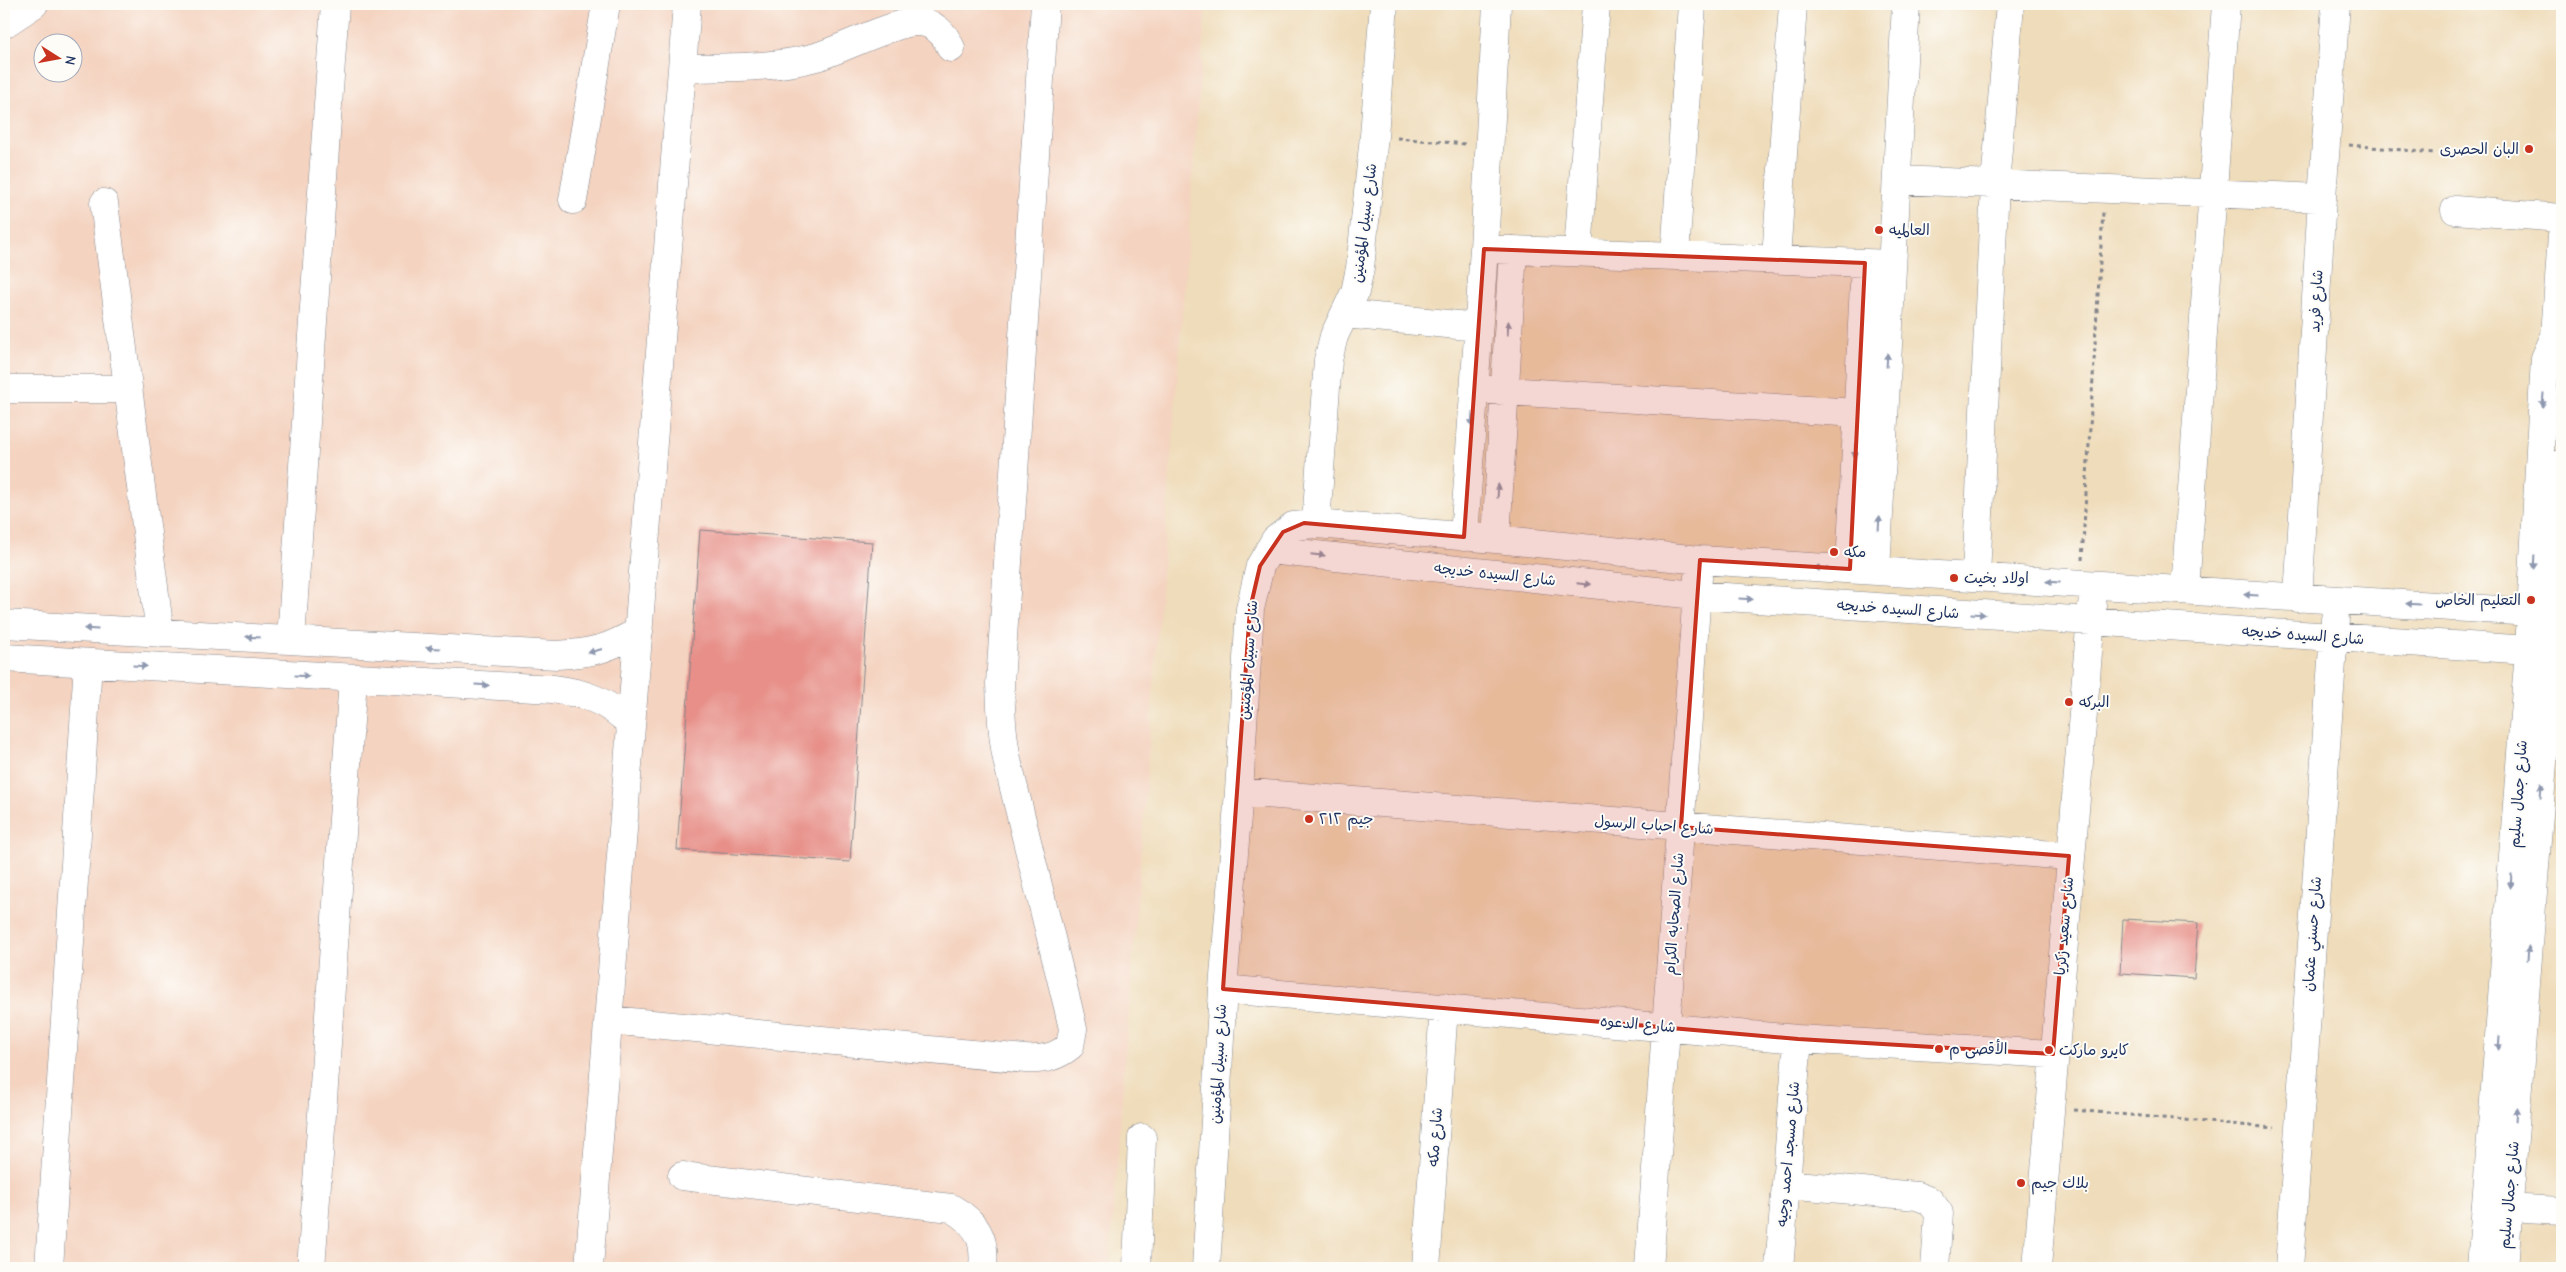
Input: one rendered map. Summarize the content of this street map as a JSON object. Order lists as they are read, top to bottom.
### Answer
{
  "streets": {
    "street": [
      "شارع سبيل المؤمنين",
      "شارع فريد",
      "شارع السيده خديجه",
      "شارع جمال سليم",
      "شارع احباب الرسول",
      "شارع الصحابه الكرام",
      "شارع سعيد زكريا",
      "شارع حسني عثمان",
      "شارع الدعوه",
      "شارع مكه",
      "شارع مسجد احمد وجيه"
    ]
  },
  "crossings": [
    ["شارع سبيل المؤمنين", "شارع السيده خديجه"],
    ["شارع سبيل المؤمنين", "شارع احباب الرسول"],
    ["شارع سبيل المؤمنين", "شارع الدعوه"],
    ["شارع السيده خديجه", "شارع جمال سليم"],
    ["شارع السيده خديجه", "شارع الصحابه الكرام"],
    ["شارع السيده خديجه", "شارع سعيد زكريا"],
    ["شارع السيده خديجه", "شارع حسني عثمان"],
    ["شارع احباب الرسول", "شارع الصحابه الكرام"],
    ["شارع احباب الرسول", "شارع سعيد زكريا"],
    ["شارع الصحابه الكرام", "شارع الدعوه"],
    ["شارع سعيد زكريا", "شارع الدعوه"],
    ["شارع الدعوه", "شارع مكه"],
    ["شارع الدعوه", "شارع مسجد احمد وجيه"]
  ],
  "places": [
    "البان الحصرى",
    "العالميه",
    "مكه",
    "اولاد بخيت",
    "التعليم الخاص",
    "البركه",
    "جيم ٢١٢",
    "الأقصى م",
    "كايرو ماركت",
    "بلاك جيم"
  ],
  "north": "right"
}
